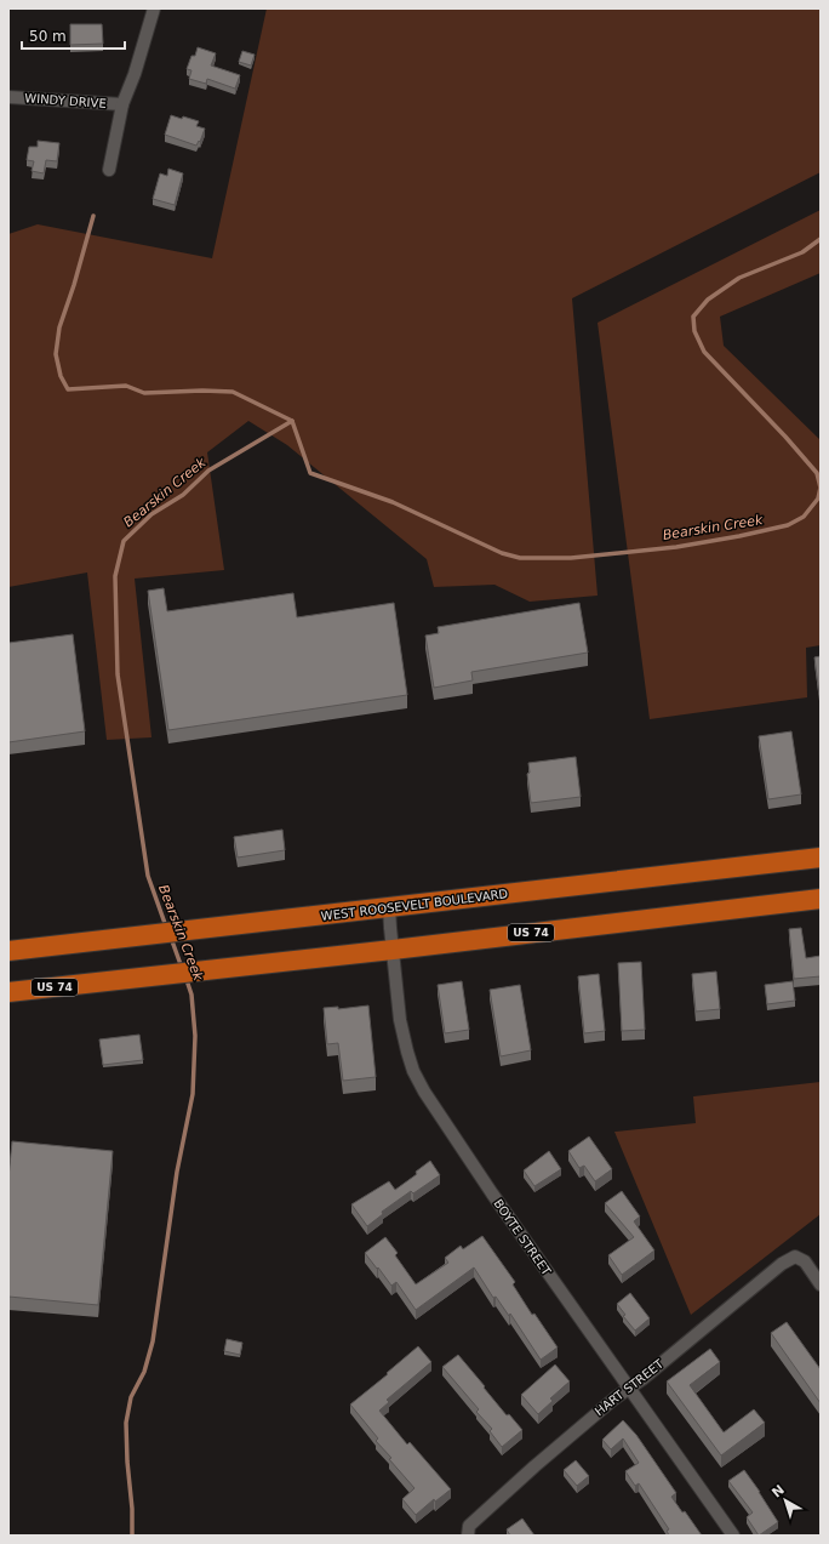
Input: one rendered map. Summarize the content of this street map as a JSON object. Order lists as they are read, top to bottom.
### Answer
{
  "streets": {
    "highway": ["WEST ROOSEVELT BOULEVARD", "US 74"],
    "street": ["WINDY DRIVE", "BOYTE STREET", "HART STREET"]
  },
  "crossings": [
    ["WEST ROOSEVELT BOULEVARD", "BOYTE STREET"],
    ["US 74", "BOYTE STREET"],
    ["BOYTE STREET", "HART STREET"]
  ],
  "water": ["Bearskin Creek"],
  "scale_bar": "50 m",
  "north": "top left"
}
